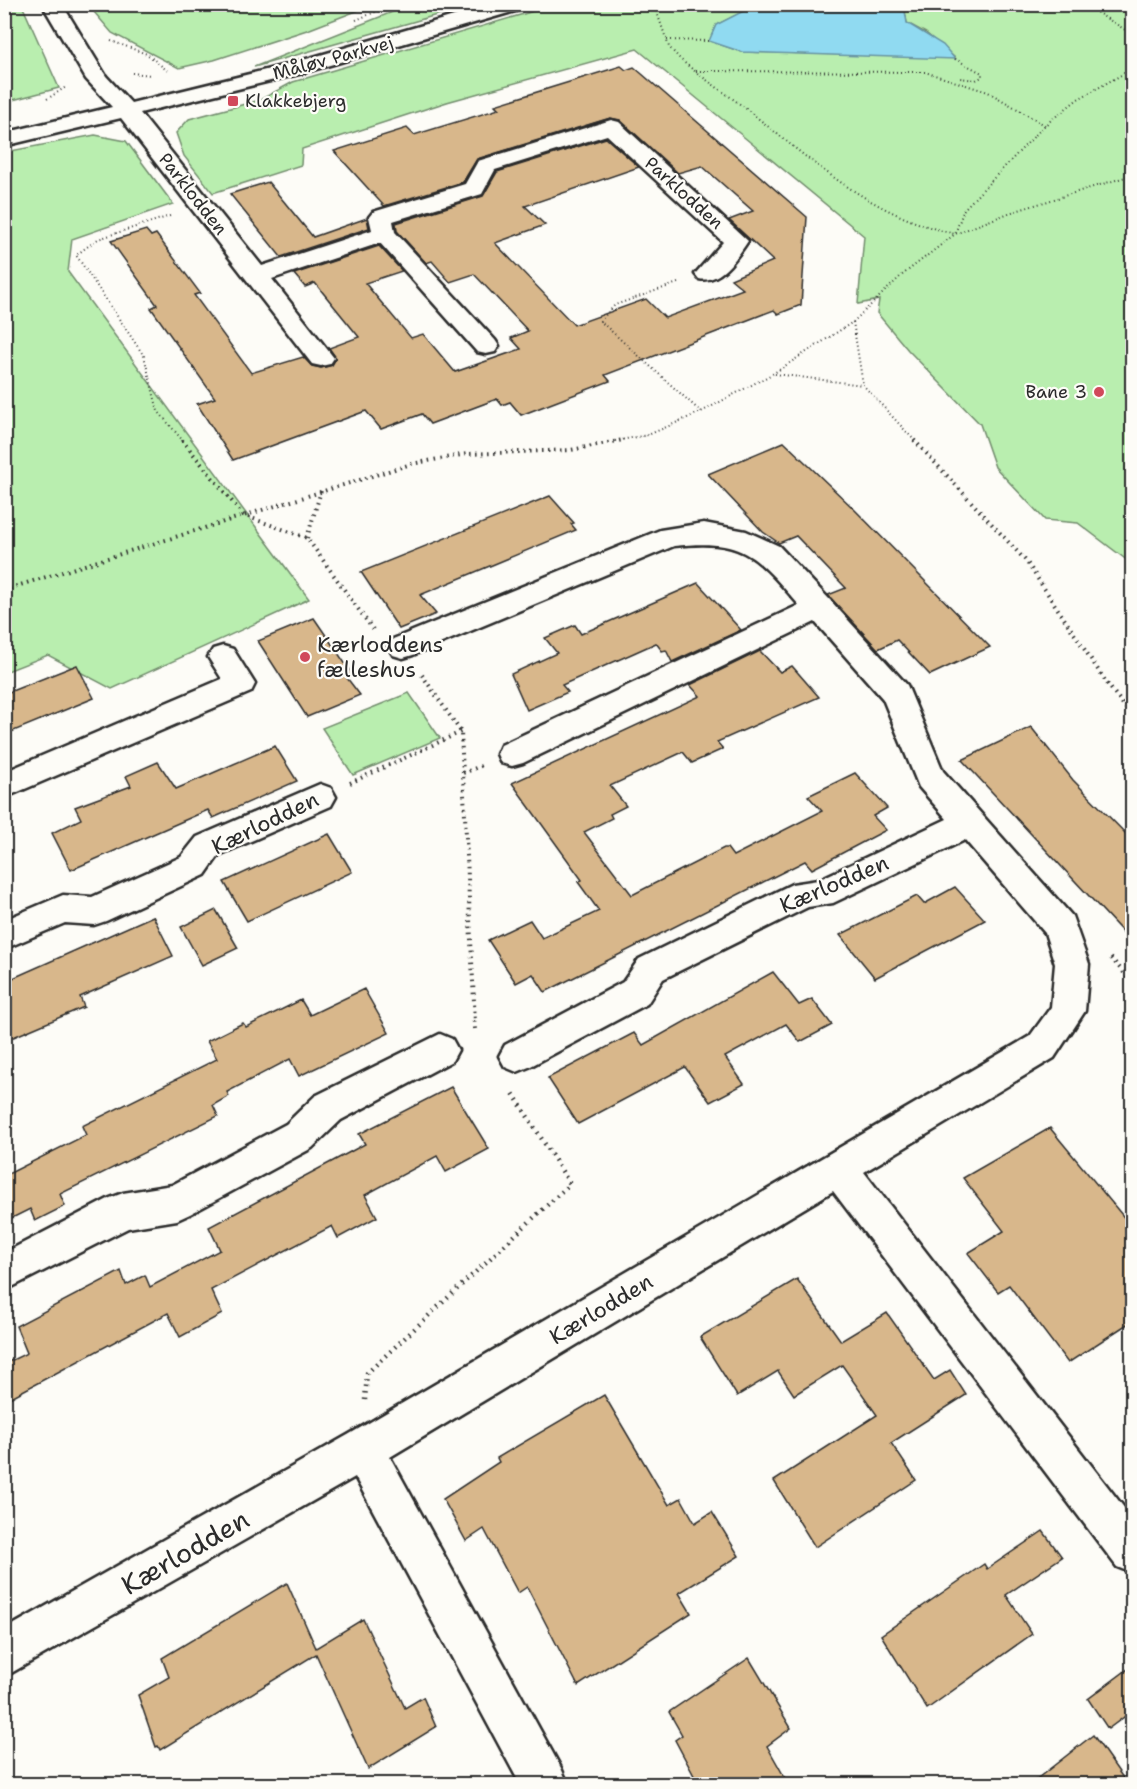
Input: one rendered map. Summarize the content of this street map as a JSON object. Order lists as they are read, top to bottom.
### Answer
{
  "streets": {
    "street": ["Måløv Parkvej", "Parklodden", "Kærlodden"]
  },
  "crossings": [
    ["Måløv Parkvej", "Parklodden"]
  ],
  "places": {
    "transit": ["Klakkebjerg"],
    "other": ["Bane 3", "Kærloddens fælleshus"]
  }
}
